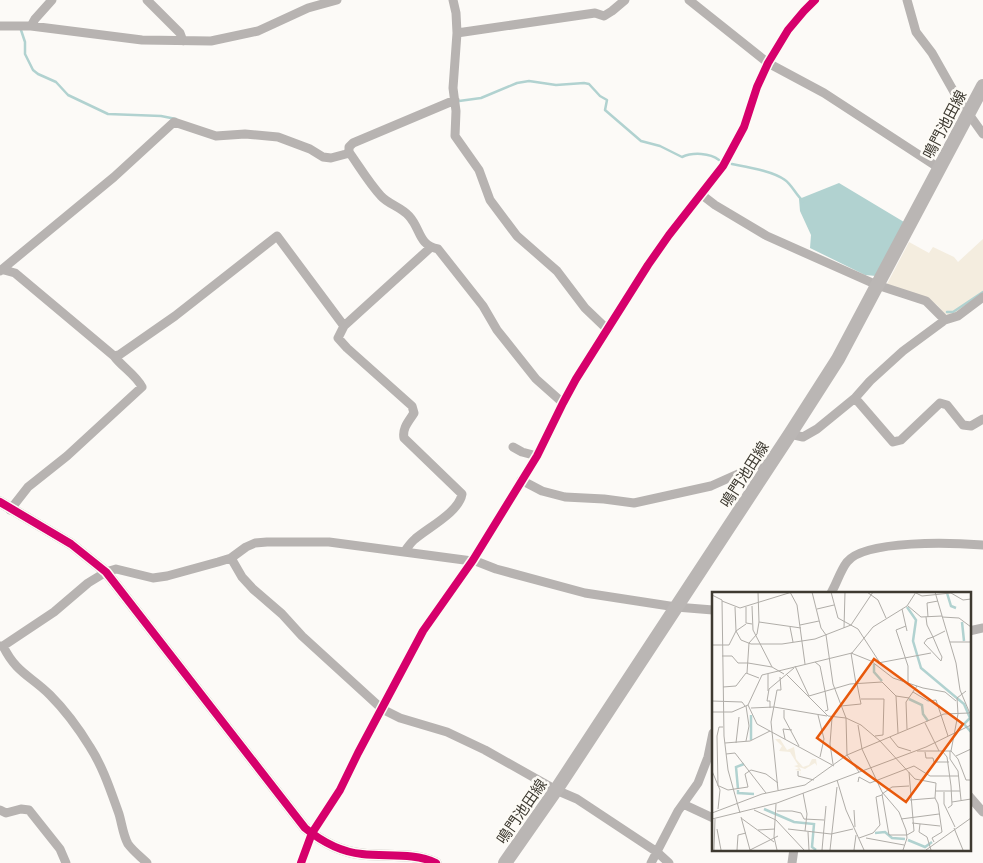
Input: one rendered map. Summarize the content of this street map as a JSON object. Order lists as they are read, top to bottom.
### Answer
{
  "streets": {
    "main road": ["鳴門池田線"]
  }
}
